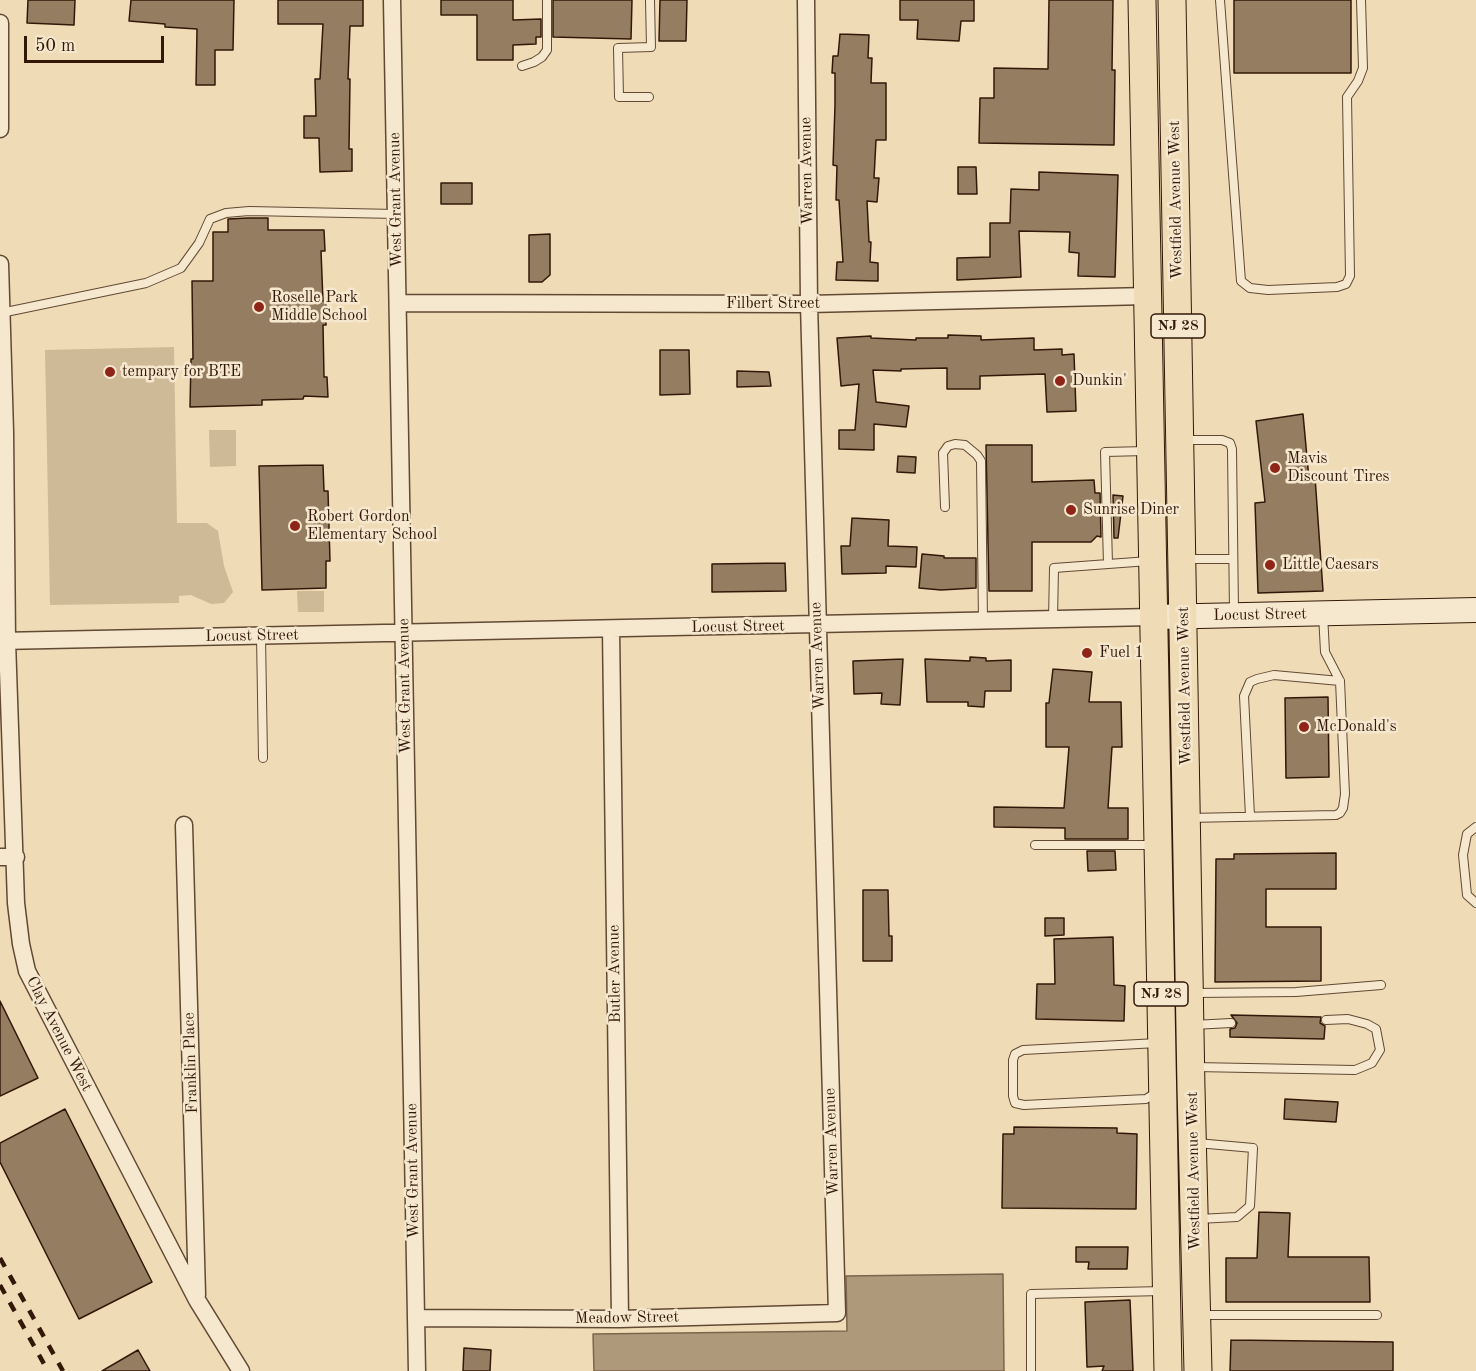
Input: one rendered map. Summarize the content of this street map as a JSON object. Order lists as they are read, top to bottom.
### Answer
{
  "streets": {
    "main road": ["Westfield Avenue West", "NJ 28"],
    "street": [
      "Warren Avenue",
      "West Grant Avenue",
      "Filbert Street",
      "Locust Street",
      "Butler Avenue",
      "Clay Avenue West",
      "Franklin Place",
      "Meadow Street"
    ]
  },
  "crossings": [
    ["Warren Avenue", "Filbert Street"],
    ["Warren Avenue", "Locust Street"],
    ["Warren Avenue", "Meadow Street"],
    ["West Grant Avenue", "Filbert Street"],
    ["West Grant Avenue", "Locust Street"],
    ["West Grant Avenue", "Meadow Street"],
    ["Westfield Avenue West", "Filbert Street"],
    ["Westfield Avenue West", "Locust Street"],
    ["Locust Street", "Butler Avenue"],
    ["Locust Street", "Clay Avenue West"],
    ["Butler Avenue", "Meadow Street"],
    ["Clay Avenue West", "Franklin Place"]
  ],
  "places": [
    "Roselle Park Middle School",
    "tempary for BTE",
    "Dunkin'",
    "Mavis Discount Tires",
    "Sunrise Diner",
    "Robert Gordon Elementary School",
    "Little Caesars",
    "Fuel 1",
    "McDonald's"
  ],
  "scale_bar": "50 m"
}
